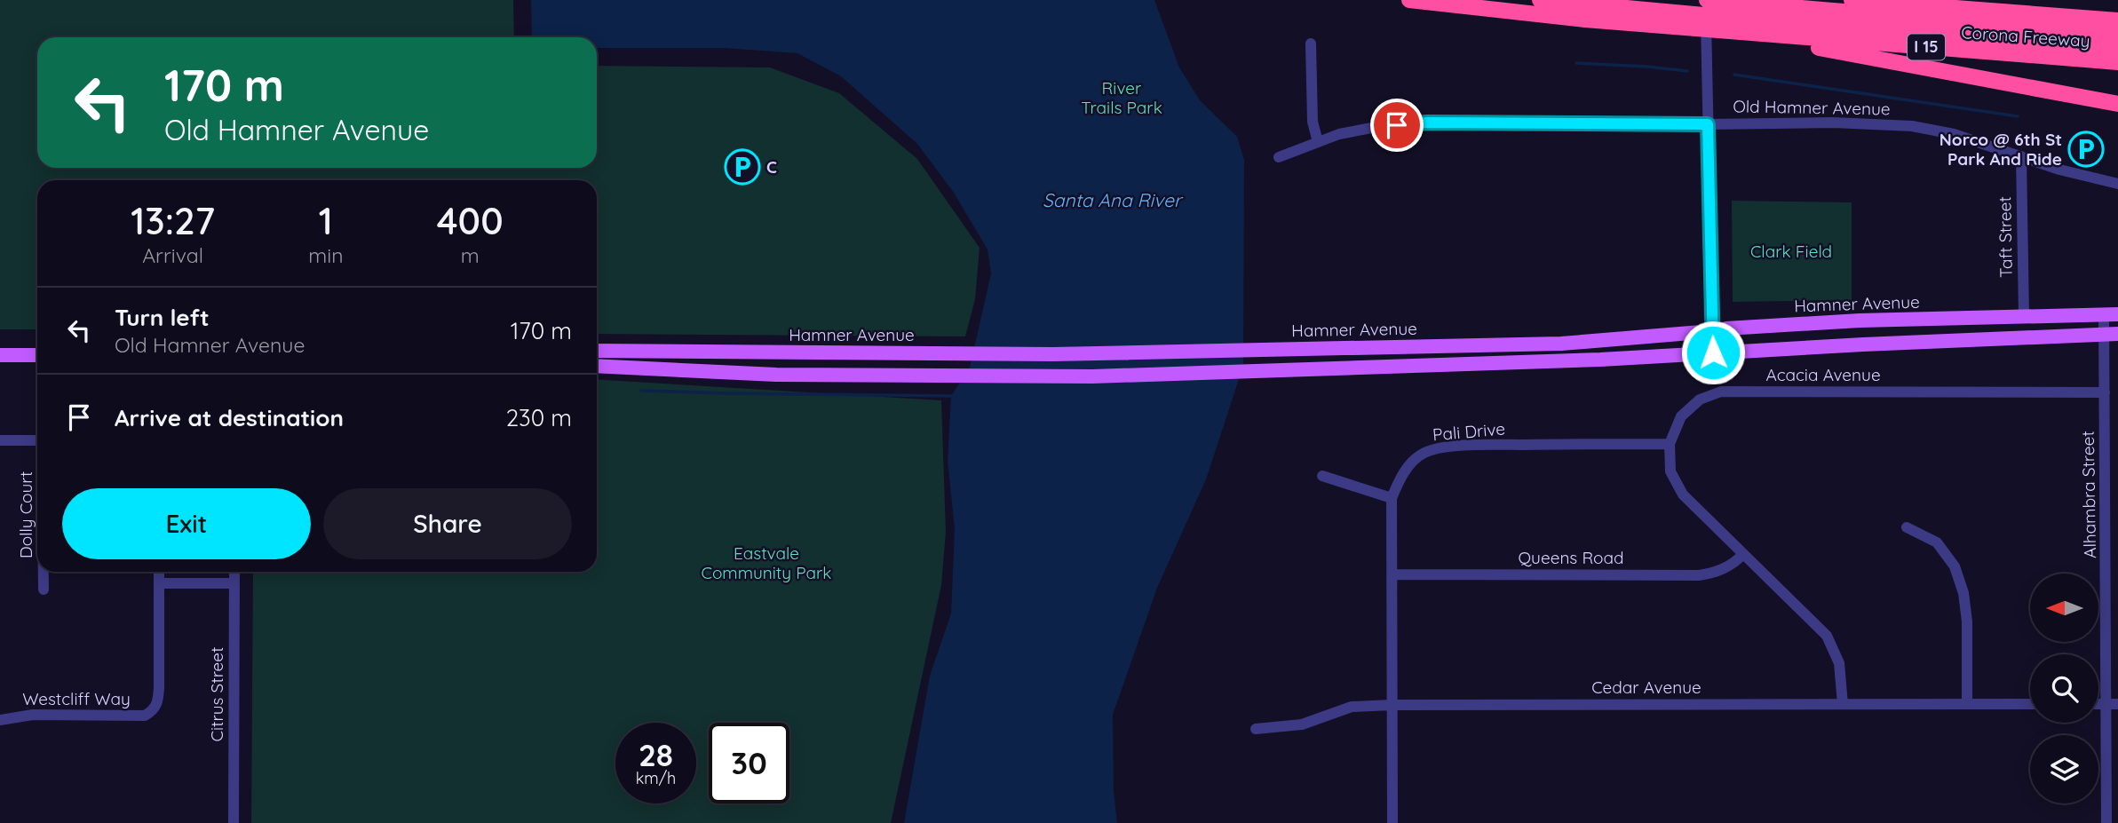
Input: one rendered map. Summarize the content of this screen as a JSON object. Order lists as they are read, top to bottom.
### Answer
{
  "streets": {
    "highway": ["Corona Freeway", "I 15"],
    "main road": ["Hamner Avenue"],
    "street": [
      "Old Hamner Avenue",
      "Taft Street",
      "Acacia Avenue",
      "Pali Drive",
      "Alhambra Street",
      "Dolly Court",
      "Queens Road",
      "Cedar Avenue",
      "Citrus Street",
      "Westcliff Way"
    ]
  },
  "crossings": [
    ["Old Hamner Avenue", "Taft Street"],
    ["Taft Street", "Hamner Avenue"],
    ["Hamner Avenue", "Alhambra Street"],
    ["Acacia Avenue", "Pali Drive"],
    ["Acacia Avenue", "Alhambra Street"],
    ["Acacia Avenue", "Queens Road"],
    ["Acacia Avenue", "Cedar Avenue"],
    ["Pali Drive", "Queens Road"],
    ["Pali Drive", "Cedar Avenue"]
  ],
  "water": ["Santa Ana River"],
  "parks": ["River Trails Park", "Clark Field", "Eastvale Community Park"],
  "places": {
    "parking": ["Norco @ 6th St Park And Ride", "C"]
  },
  "north": "left",
  "page": {
    "turn": ["170 m", "Old Hamner Avenue"],
    "eta": [
      "13:27",
      "Arrival",
      "1",
      "min",
      "400",
      "m"
    ],
    "list": [
      {
        "name": "Turn left",
        "note": "Old Hamner Avenue",
        "value": "170 m"
      },
      {
        "name": "Arrive at destination",
        "value": "230 m"
      }
    ],
    "buttons": ["Exit", "Share"],
    "speed": "28 km/h",
    "limit": "30"
  }
}
